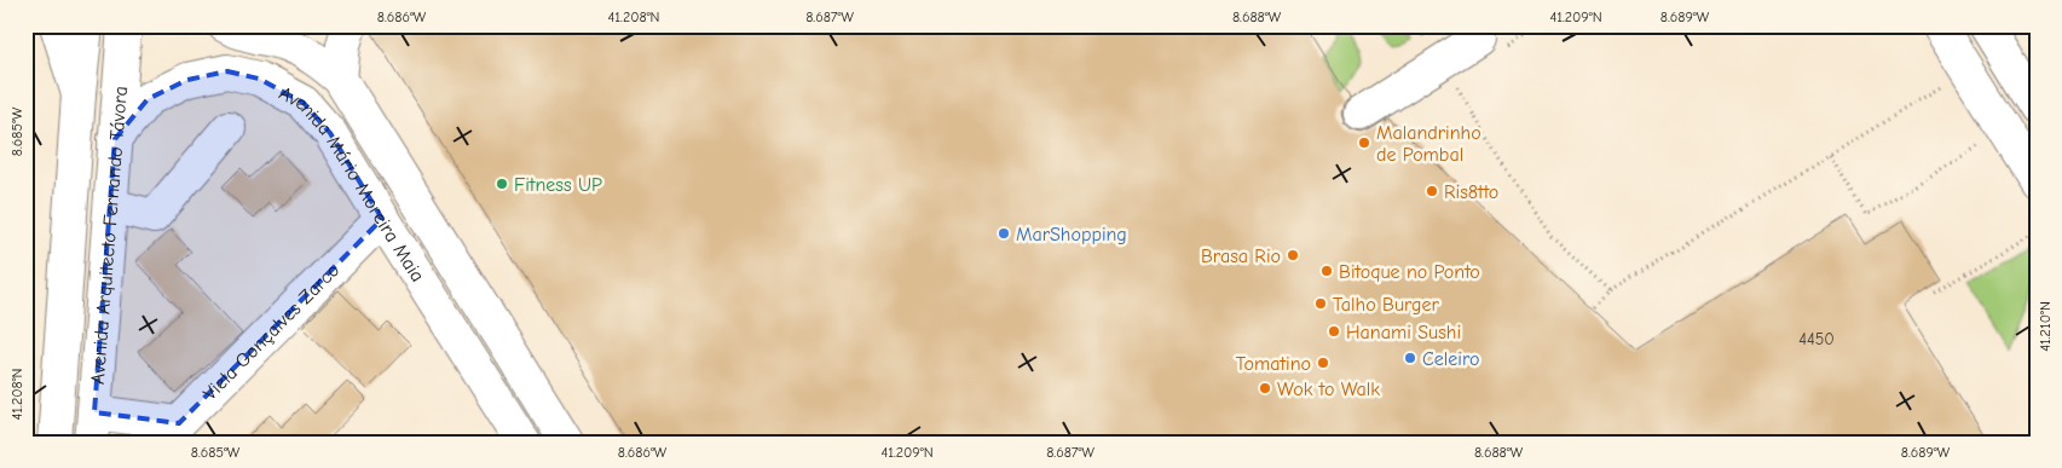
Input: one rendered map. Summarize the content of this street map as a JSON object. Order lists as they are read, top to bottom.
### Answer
{
  "streets": {
    "main road": ["Avenida Mário Moreira Maia", "Avenida Arquitecto Fernando Távora", "Viela Gonçalves Zarco"]
  },
  "crossings": [
    ["Avenida Mário Moreira Maia", "Avenida Arquitecto Fernando Távora"],
    ["Avenida Mário Moreira Maia", "Viela Gonçalves Zarco"]
  ],
  "places": [
    "Malandrinho de Pombal",
    "Fitness UP",
    "Ris8tto",
    "MarShopping",
    "Brasa Rio",
    "Bitoque no Ponto",
    "Talho Burger",
    "Hanami Sushi",
    "Celeiro",
    "Tomatino",
    "Wok to Walk"
  ],
  "house_numbers": ["4450"],
  "coordinates": [
    "8.686°W",
    "41.208°N",
    "8.687°W",
    "8.688°W",
    "41.209°N",
    "8.689°W",
    "8.685°W",
    "41.210°N"
  ]
}
